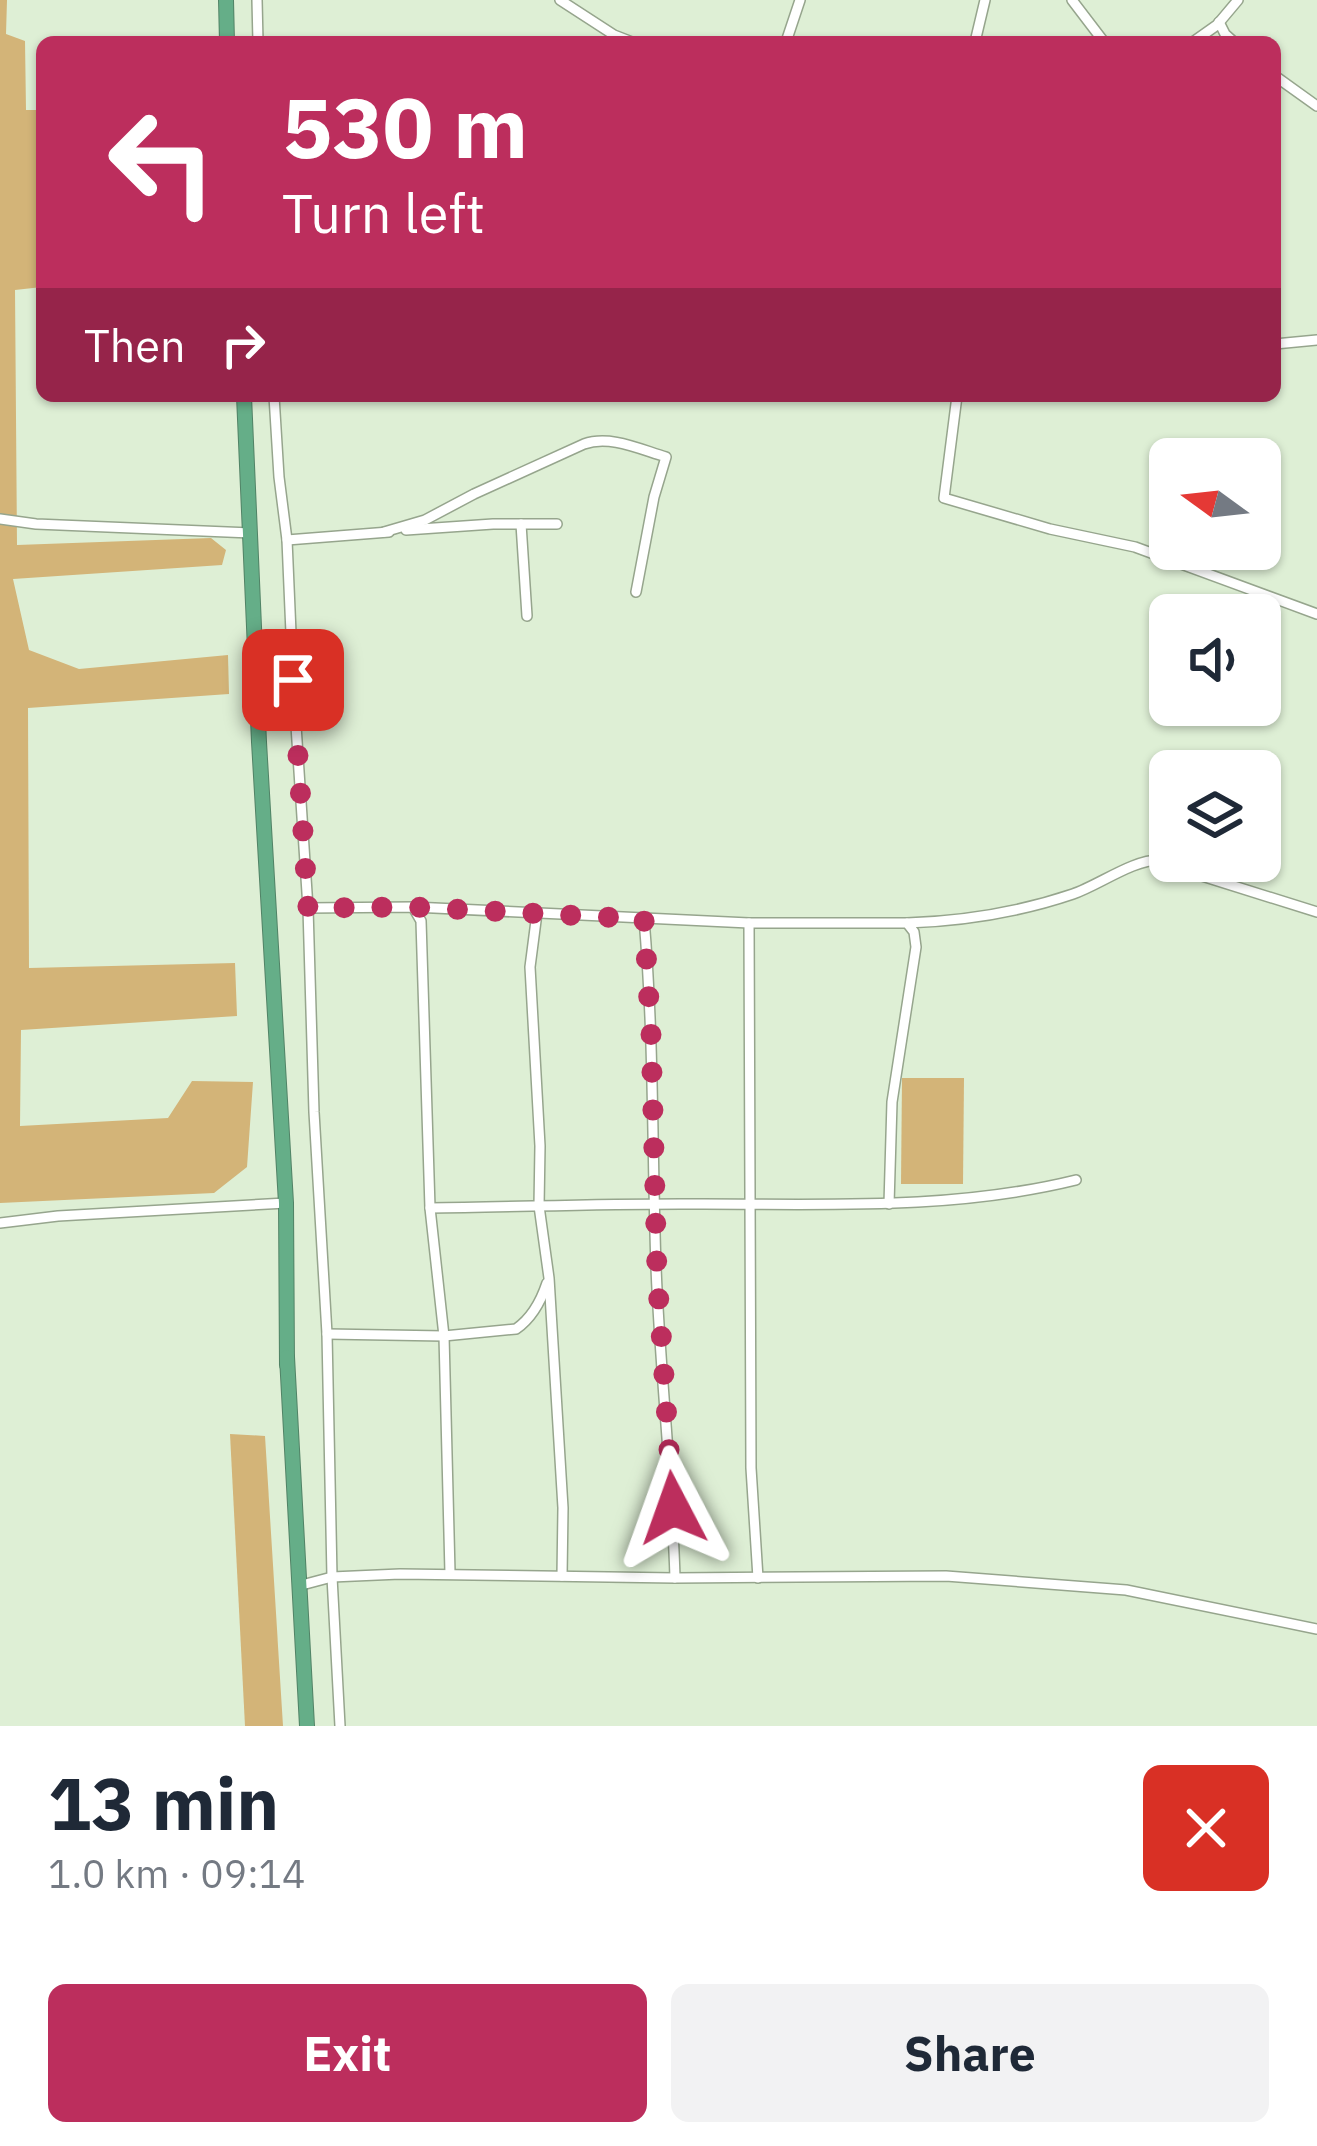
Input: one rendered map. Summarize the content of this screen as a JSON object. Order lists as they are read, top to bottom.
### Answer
{
  "north": "left",
  "page": {
    "turn": ["530 m", "Turn left"],
    "then": "Then",
    "heading": ["13 min", "1.0 km · 09:14"],
    "buttons": ["Exit", "Share"]
  }
}
